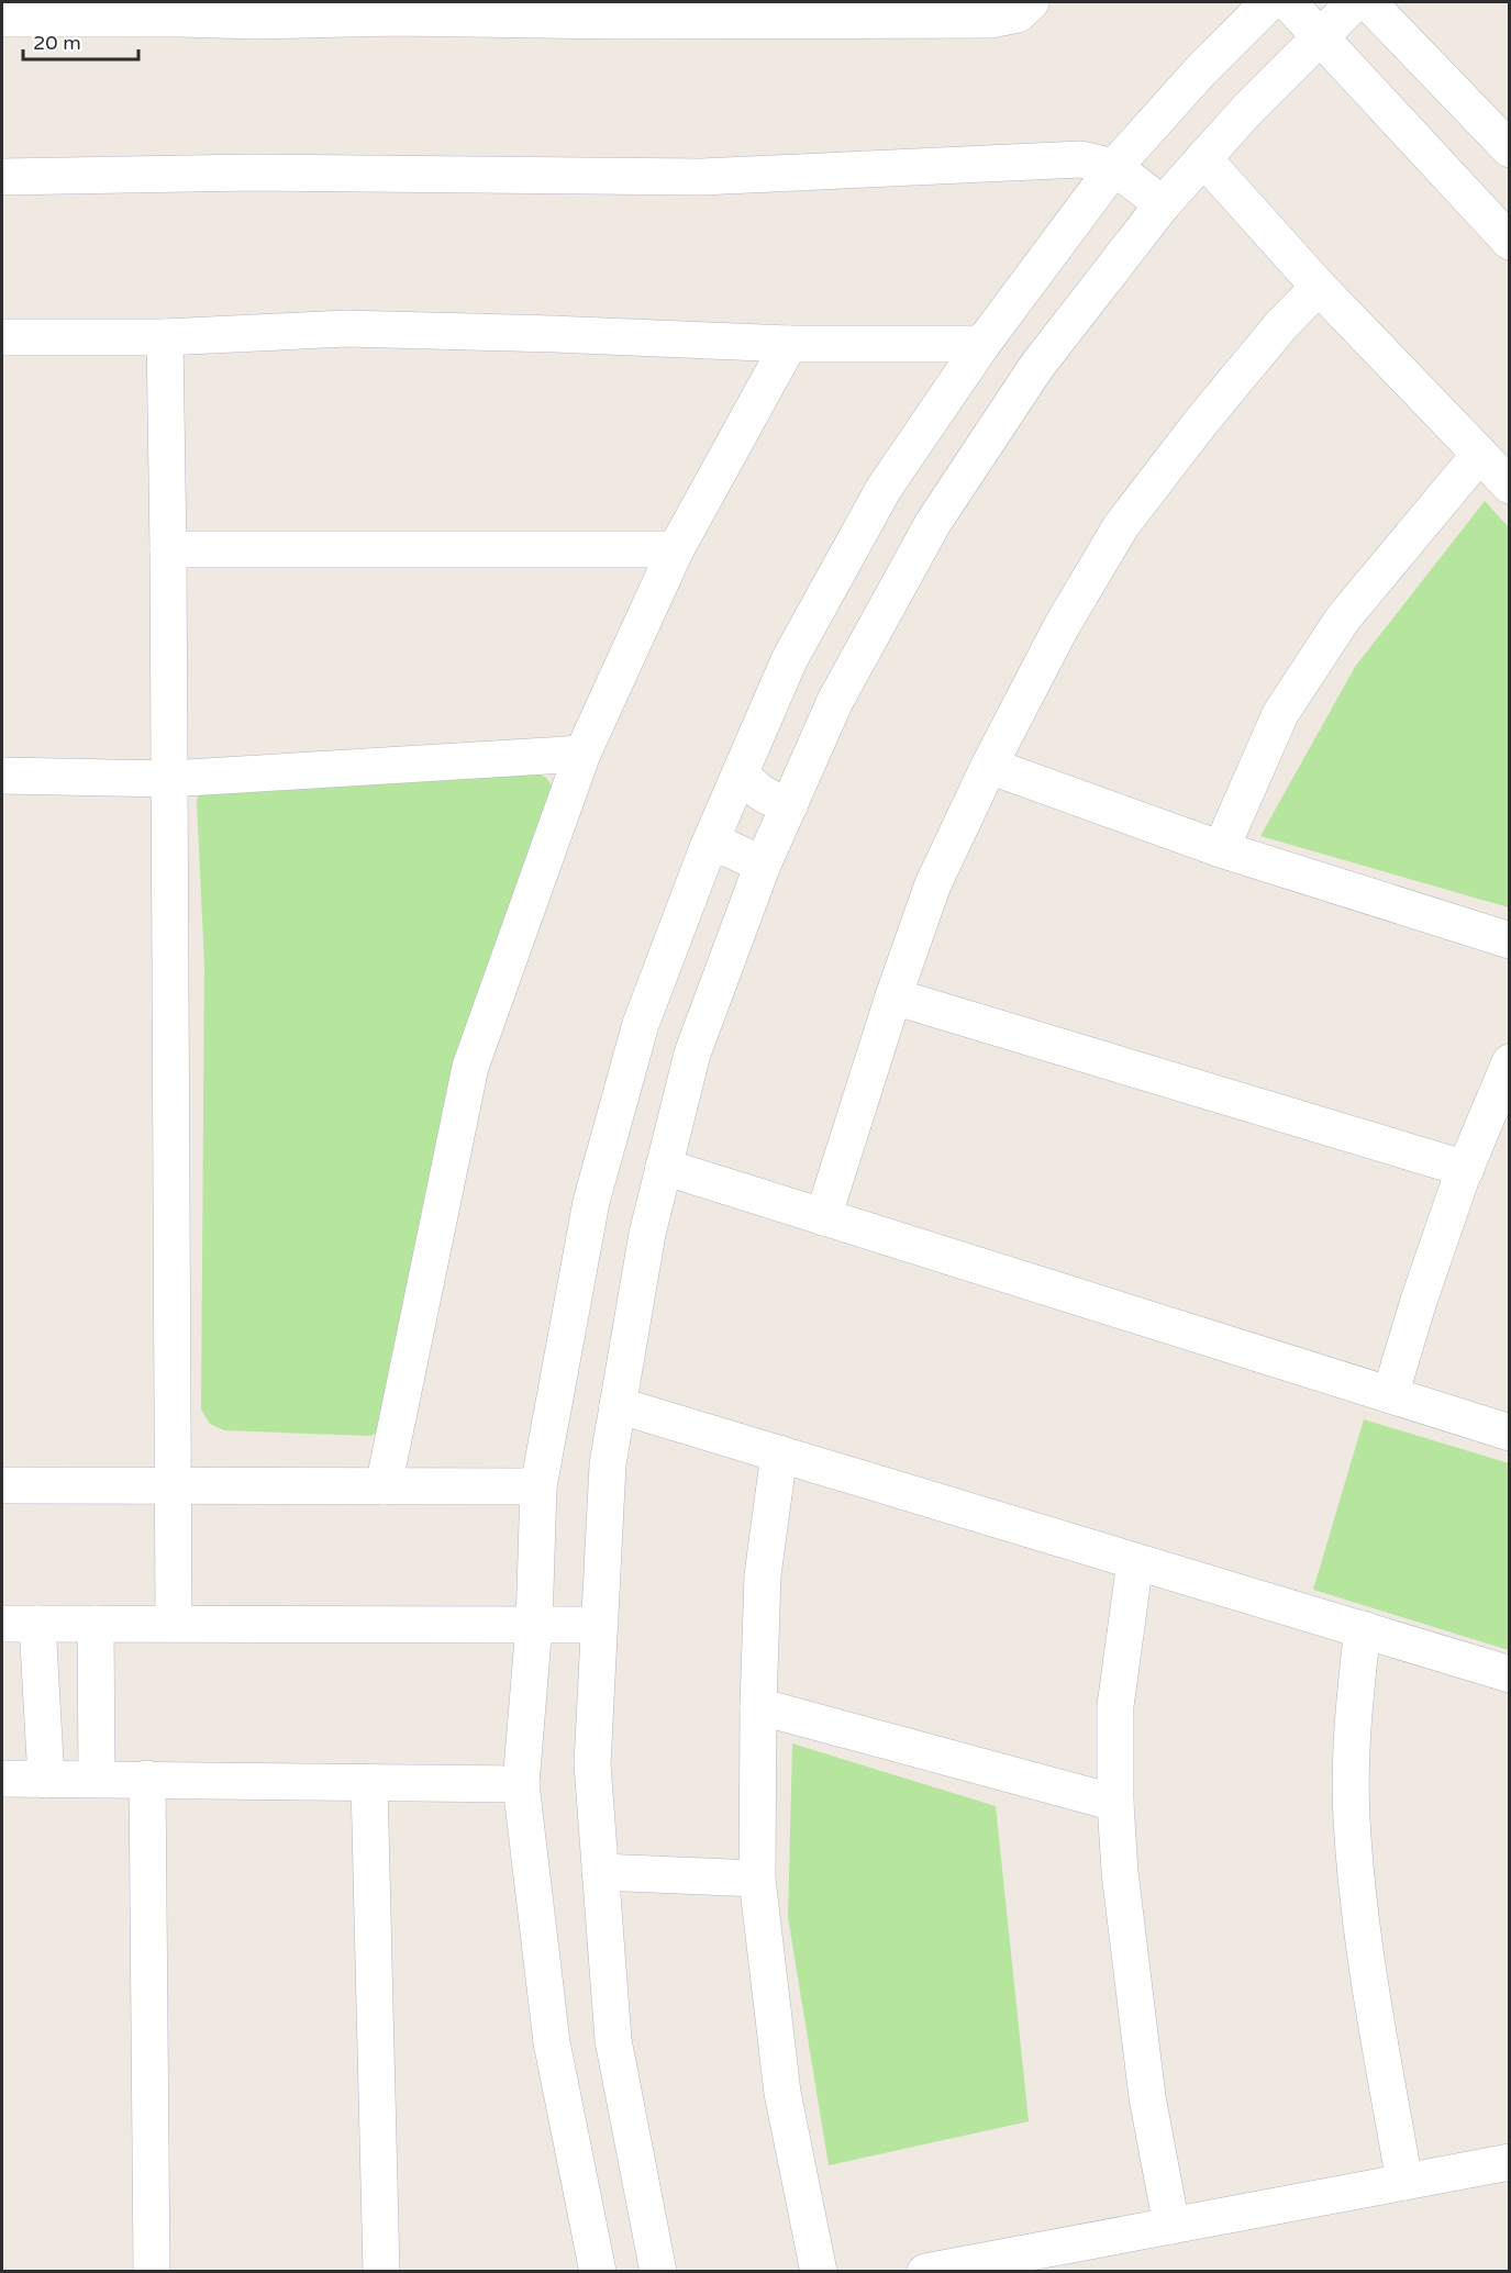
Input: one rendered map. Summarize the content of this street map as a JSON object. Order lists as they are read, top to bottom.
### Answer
{
  "scale_bar": "20 m"
}
